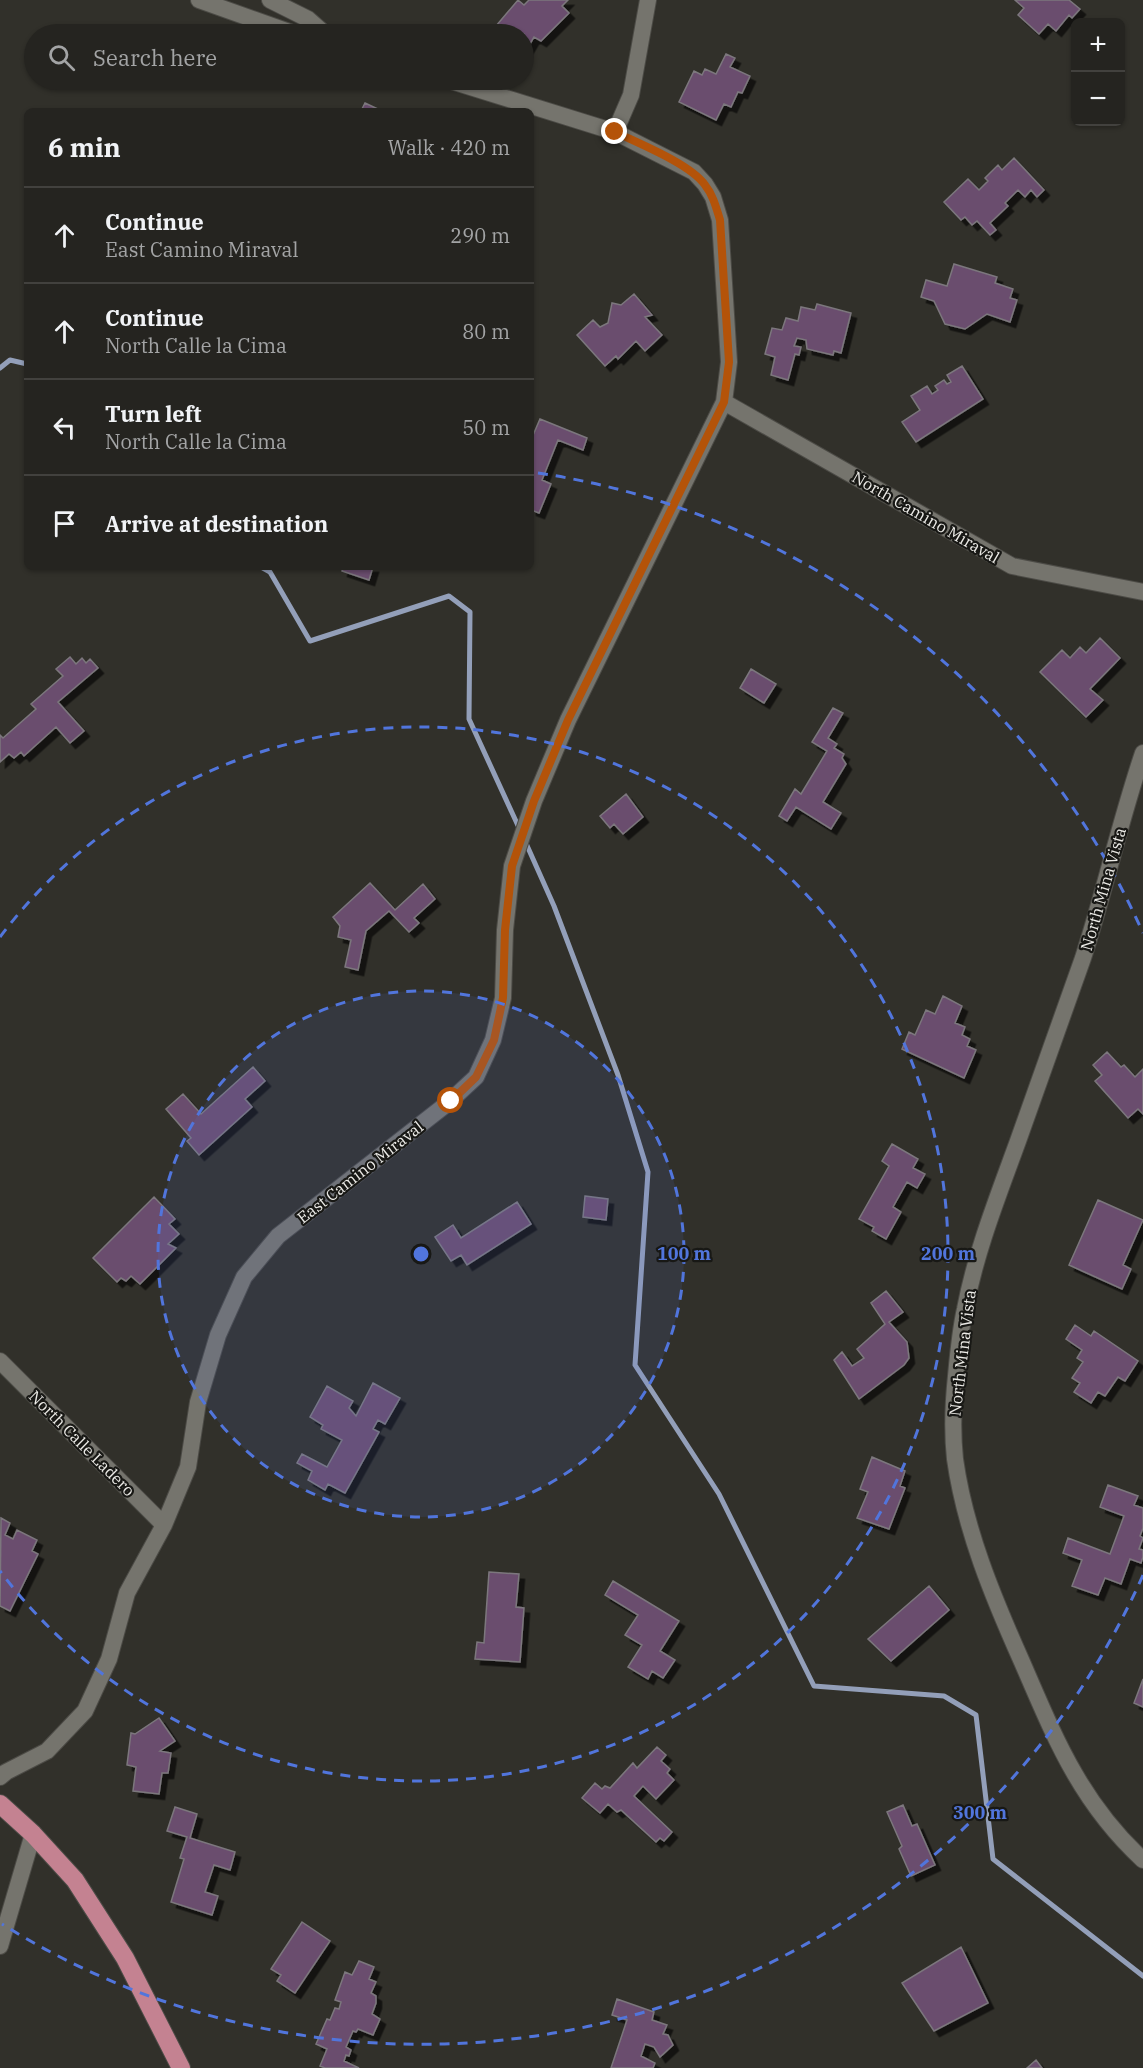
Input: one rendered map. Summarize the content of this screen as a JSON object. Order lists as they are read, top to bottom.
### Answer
{
  "streets": {
    "street": [
      "North Camino Miraval",
      "North Mina Vista",
      "East Camino Miraval",
      "North Calle Ladero"
    ]
  },
  "crossings": [
    ["North Camino Miraval", "East Camino Miraval"],
    ["East Camino Miraval", "North Calle Ladero"]
  ],
  "page": {
    "map_buttons": ["+", "−"],
    "search": "Search here",
    "heading": ["6 min", "Walk · 420 m"],
    "list": [
      ["Continue", "East Camino Miraval", "290 m"],
      ["Continue", "North Calle la Cima", "80 m"],
      ["Turn left", "North Calle la Cima", "50 m"],
      "Arrive at destination"
    ]
  },
  "rings": ["100 m", "200 m", "300 m"]
}
